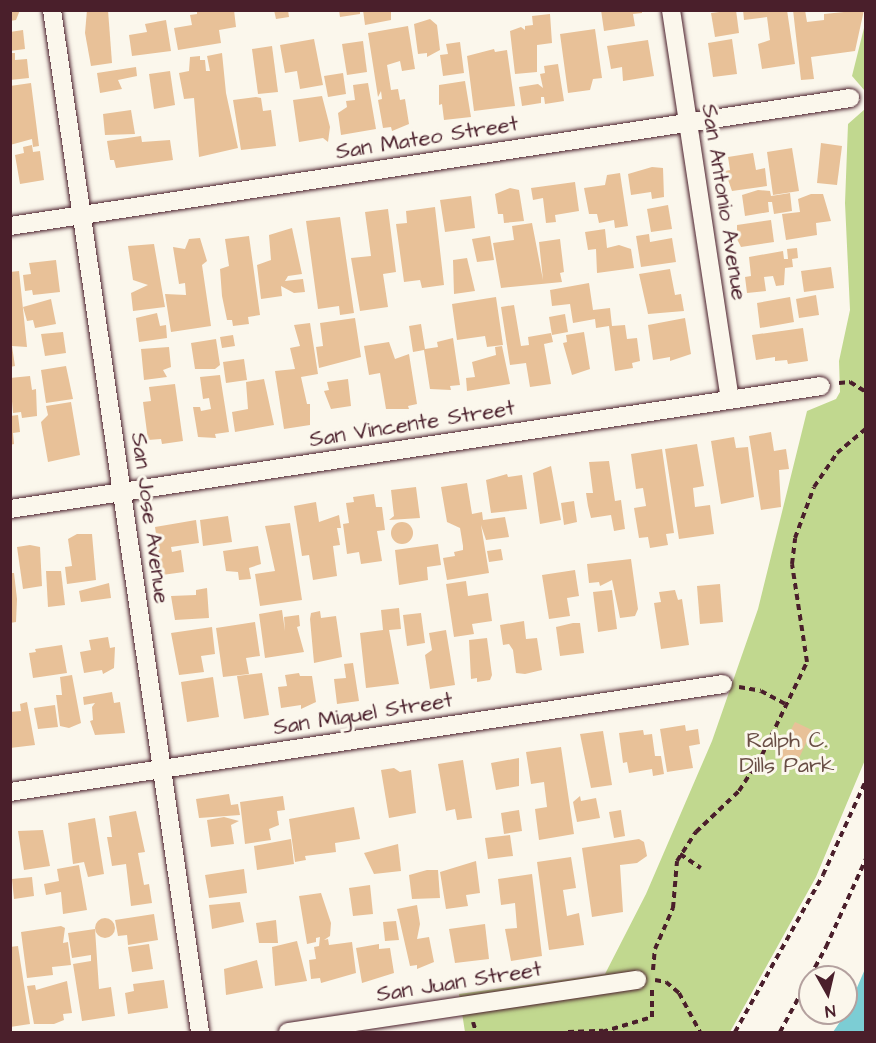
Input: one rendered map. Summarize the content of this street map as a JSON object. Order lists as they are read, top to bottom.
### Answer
{
  "streets": {
    "street": [
      "San Mateo Street",
      "San Antonio Avenue",
      "San Vincente Street",
      "San Jose Avenue",
      "San Miguel Street",
      "San Juan Street"
    ]
  },
  "crossings": [
    ["San Mateo Street", "San Antonio Avenue"],
    ["San Mateo Street", "San Jose Avenue"],
    ["San Antonio Avenue", "San Vincente Street"],
    ["San Vincente Street", "San Jose Avenue"],
    ["San Jose Avenue", "San Miguel Street"]
  ],
  "parks": ["Ralph C. Dills Park"],
  "north": "bottom"
}
